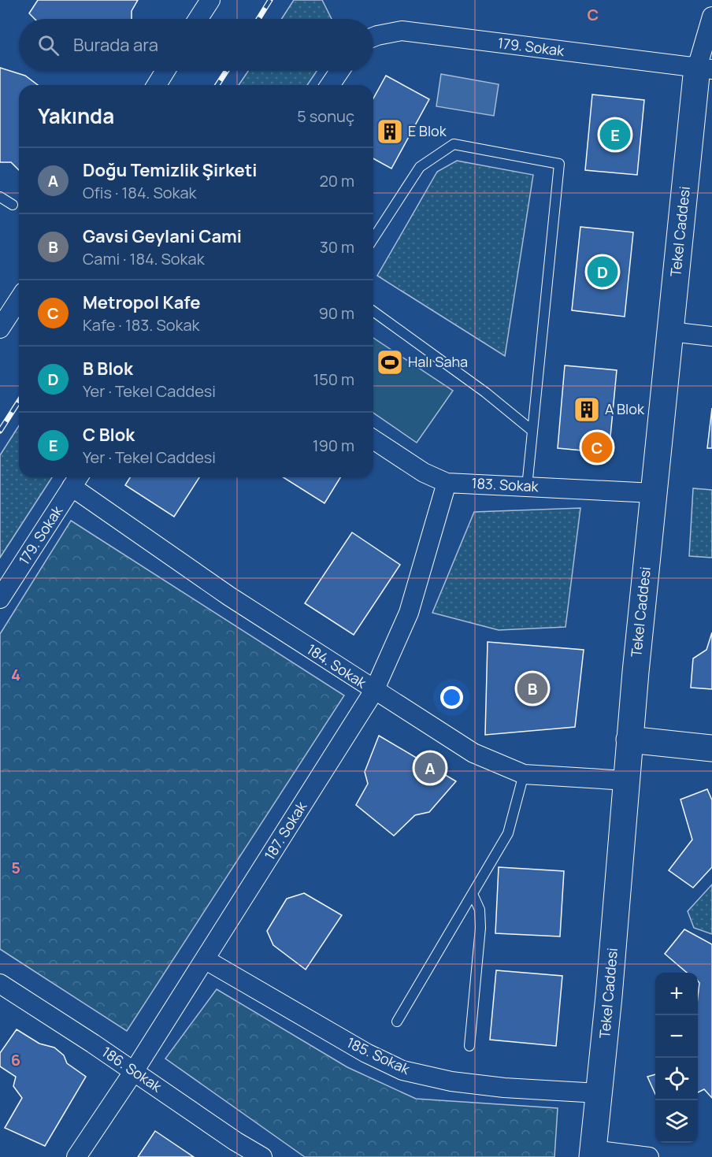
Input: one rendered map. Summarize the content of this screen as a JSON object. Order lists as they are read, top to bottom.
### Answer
{
  "streets": {
    "street": [
      "179. Sokak",
      "Tekel Caddesi",
      "183. Sokak",
      "184. Sokak",
      "187. Sokak",
      "185. Sokak",
      "186. Sokak"
    ]
  },
  "crossings": [
    ["179. Sokak", "Tekel Caddesi"],
    ["179. Sokak", "184. Sokak"],
    ["Tekel Caddesi", "183. Sokak"],
    ["Tekel Caddesi", "184. Sokak"],
    ["Tekel Caddesi", "185. Sokak"],
    ["183. Sokak", "187. Sokak"],
    ["184. Sokak", "187. Sokak"],
    ["187. Sokak", "185. Sokak"],
    ["187. Sokak", "186. Sokak"]
  ],
  "places": {
    "building": ["E Blok", "A Blok"],
    "sports": ["Halı Saha"]
  },
  "page": {
    "search": "Burada ara",
    "heading": ["Yakında", "5 sonuç"],
    "pins": [
      "E",
      "D",
      "C",
      "B",
      "A"
    ],
    "list": [
      {
        "mark": "A",
        "name": "Doğu Temizlik Şirketi",
        "note": "Ofis · 184. Sokak",
        "value": "20 m"
      },
      {
        "mark": "B",
        "name": "Gavsi Geylani Cami",
        "note": "Cami · 184. Sokak",
        "value": "30 m"
      },
      {
        "mark": "C",
        "name": "Metropol Kafe",
        "note": "Kafe · 183. Sokak",
        "value": "90 m"
      },
      {
        "mark": "D",
        "name": "B Blok",
        "note": "Yer · Tekel Caddesi",
        "value": "150 m"
      },
      {
        "mark": "E",
        "name": "C Blok",
        "note": "Yer · Tekel Caddesi",
        "value": "190 m"
      }
    ],
    "map_buttons": ["+", "−"]
  },
  "grid": {
    "columns": ["C"],
    "rows": ["4", "5", "6"]
  }
}
